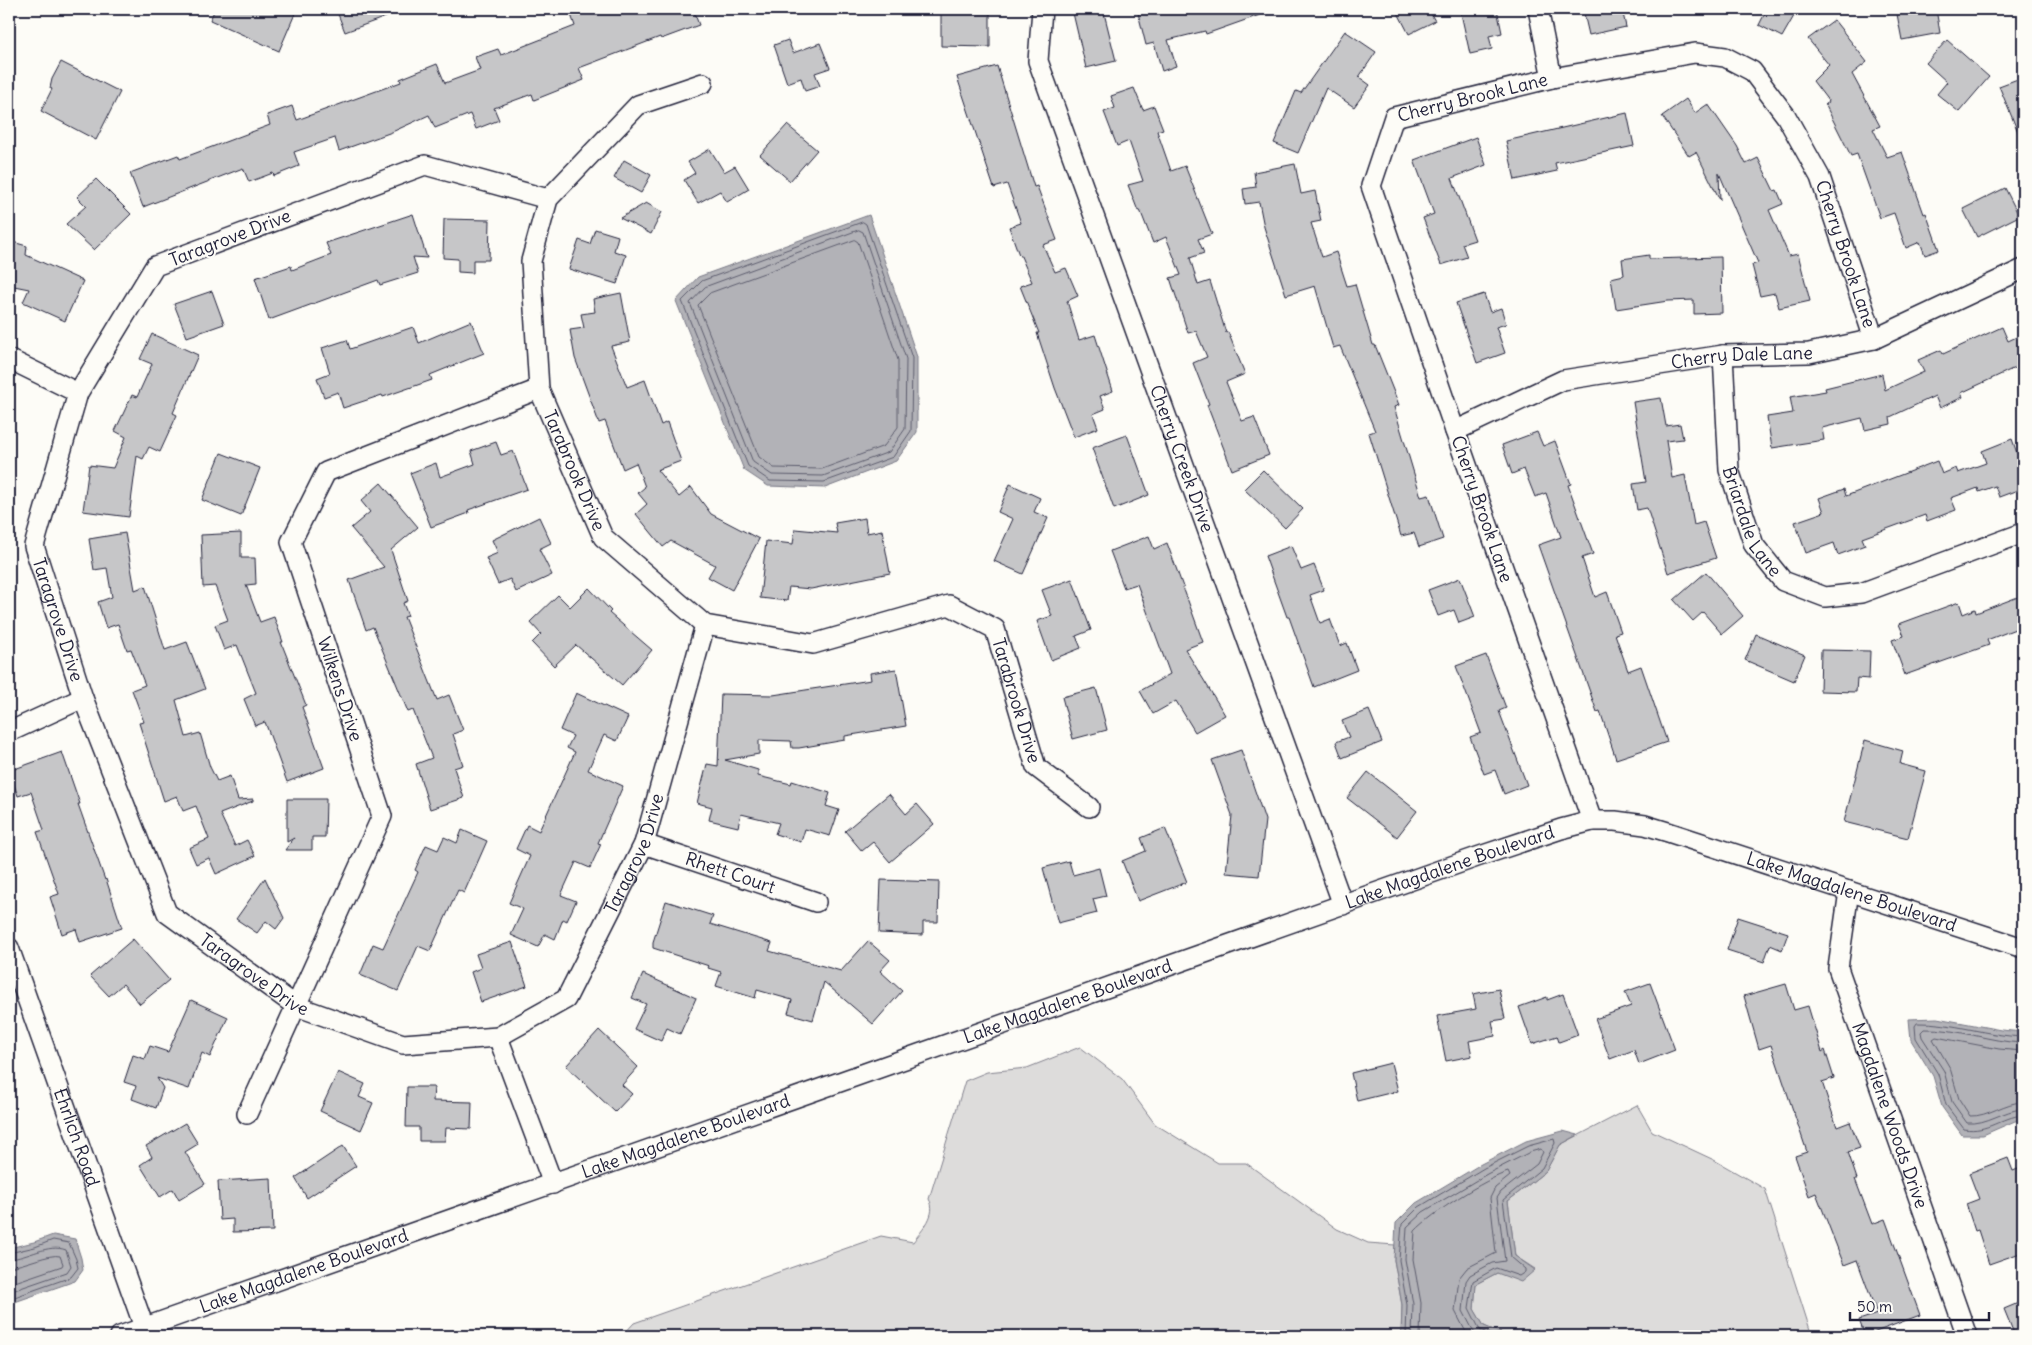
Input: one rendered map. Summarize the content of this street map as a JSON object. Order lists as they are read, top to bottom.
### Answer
{
  "streets": {
    "street": [
      "Cherry Brook Lane",
      "Taragrove Drive",
      "Cherry Dale Lane",
      "Cherry Creek Drive",
      "Tarabrook Drive",
      "Briardale Lane",
      "Wilkens Drive",
      "Lake Magdalene Boulevard",
      "Rhett Court",
      "Magdalene Woods Drive",
      "Ehrlich Road"
    ]
  },
  "crossings": [
    ["Cherry Brook Lane", "Cherry Dale Lane"],
    ["Cherry Brook Lane", "Lake Magdalene Boulevard"],
    ["Taragrove Drive", "Tarabrook Drive"],
    ["Taragrove Drive", "Wilkens Drive"],
    ["Taragrove Drive", "Rhett Court"],
    ["Cherry Dale Lane", "Briardale Lane"],
    ["Cherry Creek Drive", "Lake Magdalene Boulevard"],
    ["Tarabrook Drive", "Wilkens Drive"],
    ["Lake Magdalene Boulevard", "Magdalene Woods Drive"],
    ["Lake Magdalene Boulevard", "Ehrlich Road"]
  ],
  "scale_bar": "50 m"
}
